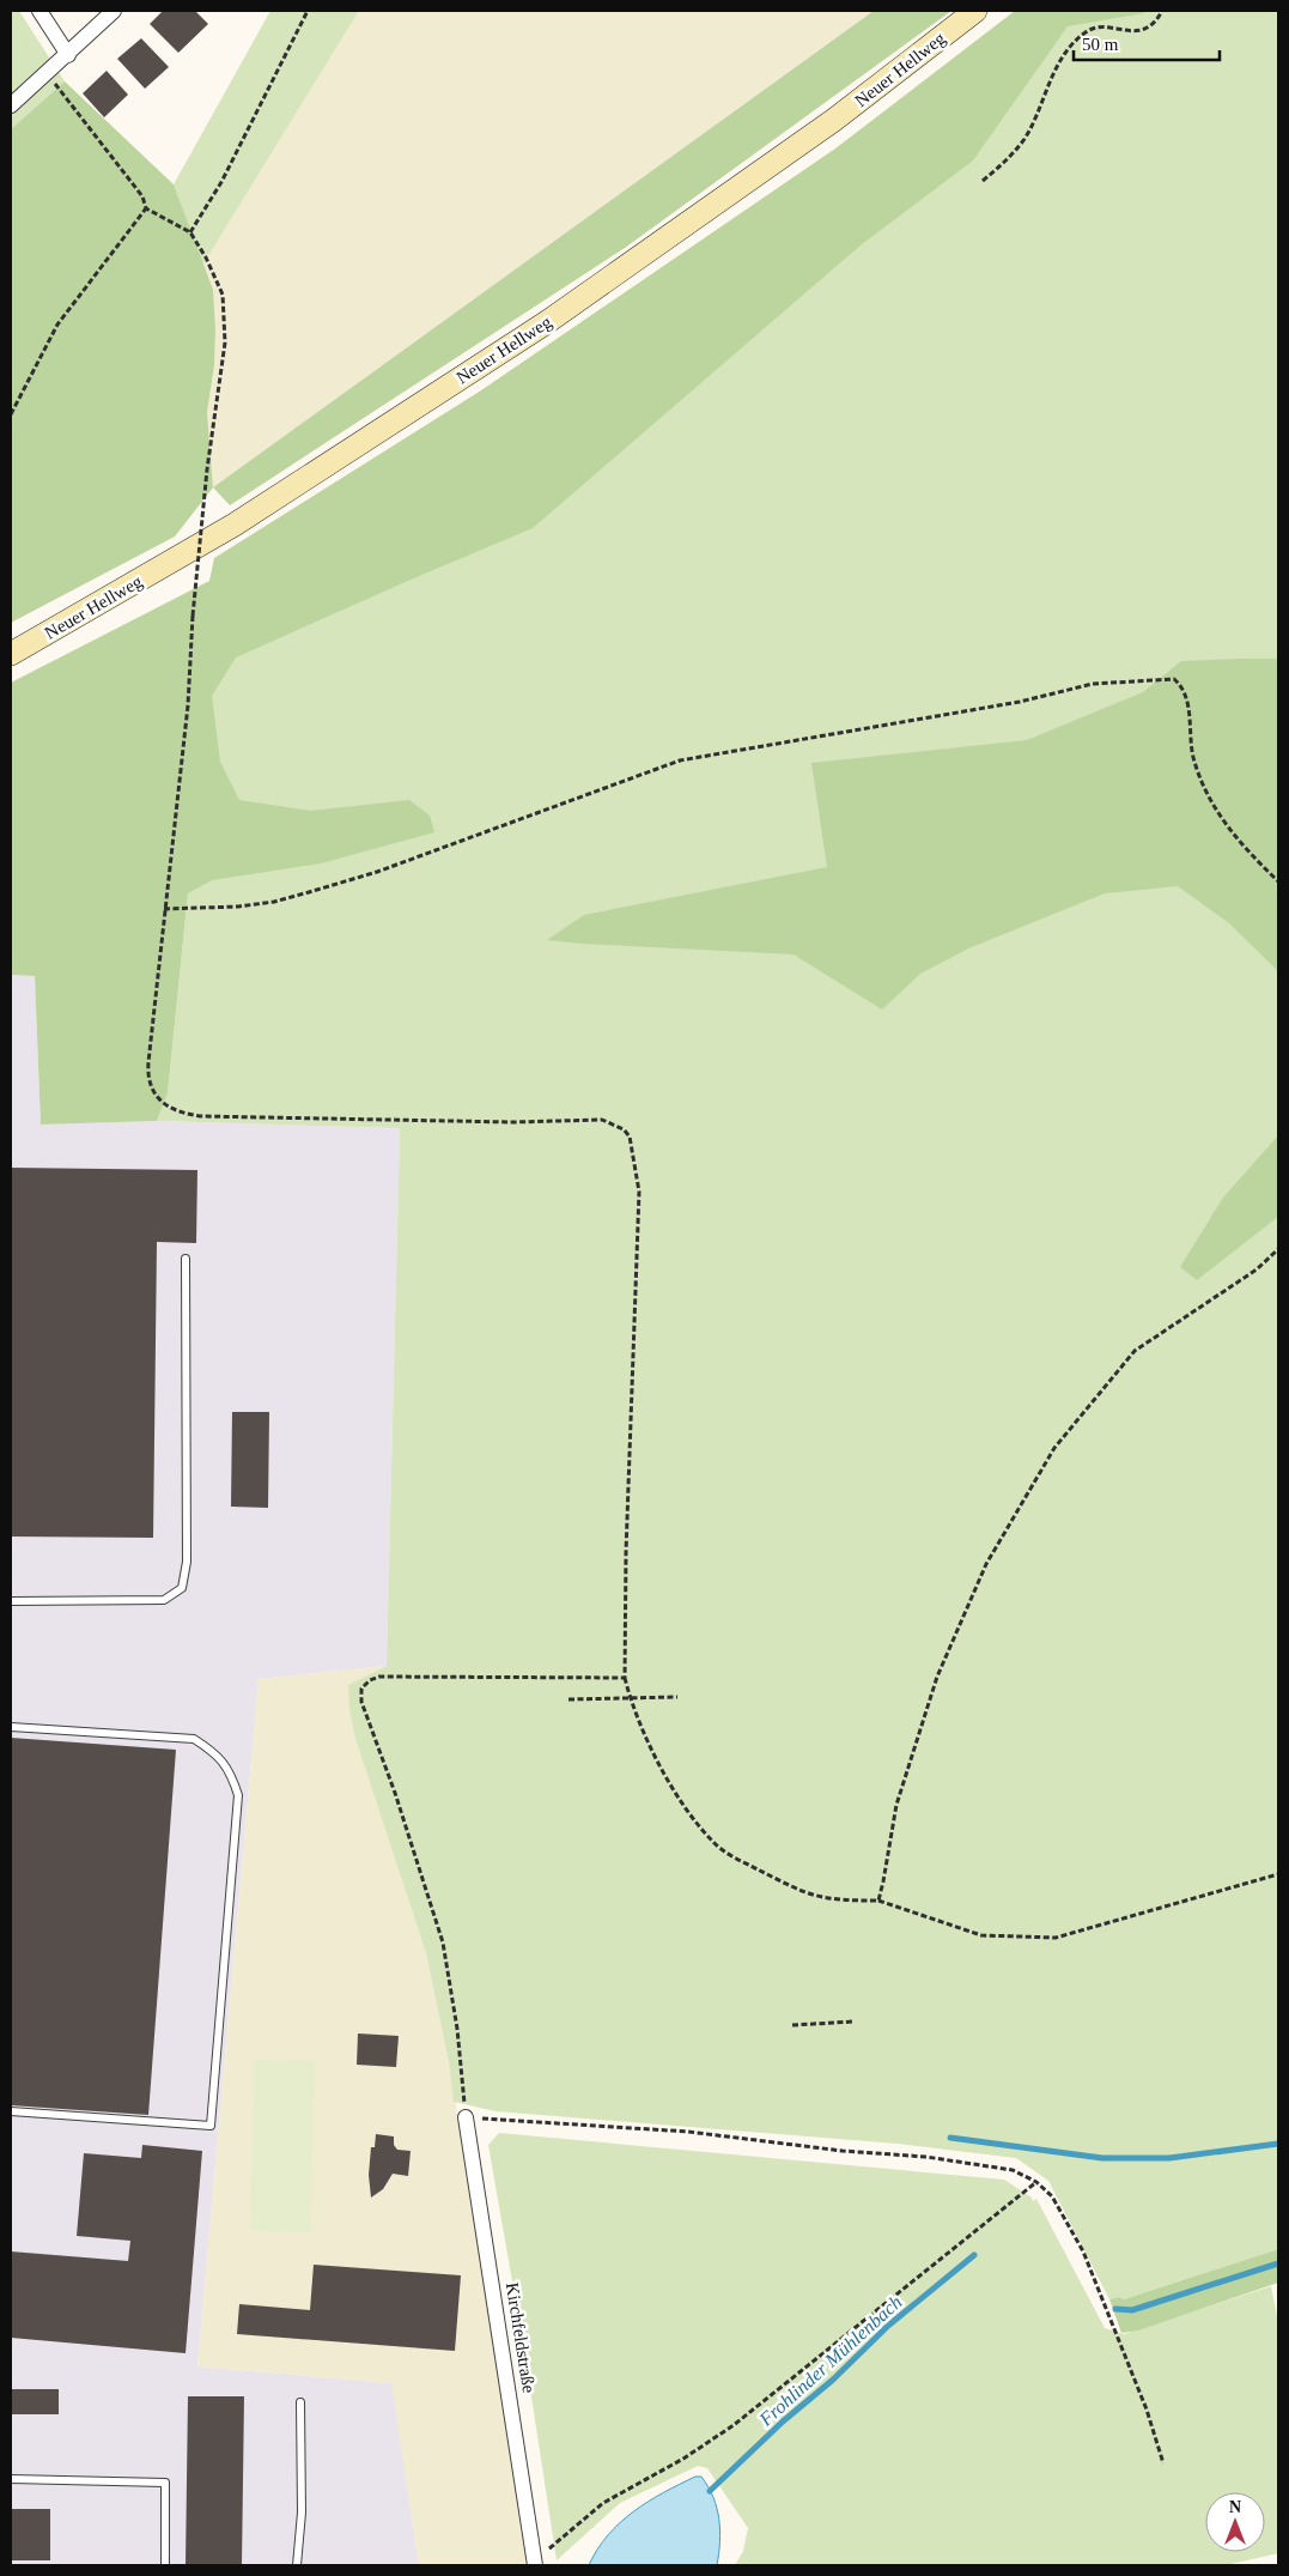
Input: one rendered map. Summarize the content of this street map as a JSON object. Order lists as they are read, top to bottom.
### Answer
{
  "streets": {
    "main road": ["Neuer Hellweg"],
    "street": ["Kirchfeldstraße"]
  },
  "water": ["Frohlinder Mühlenbach"],
  "scale_bar": "50 m",
  "north": "top"
}
